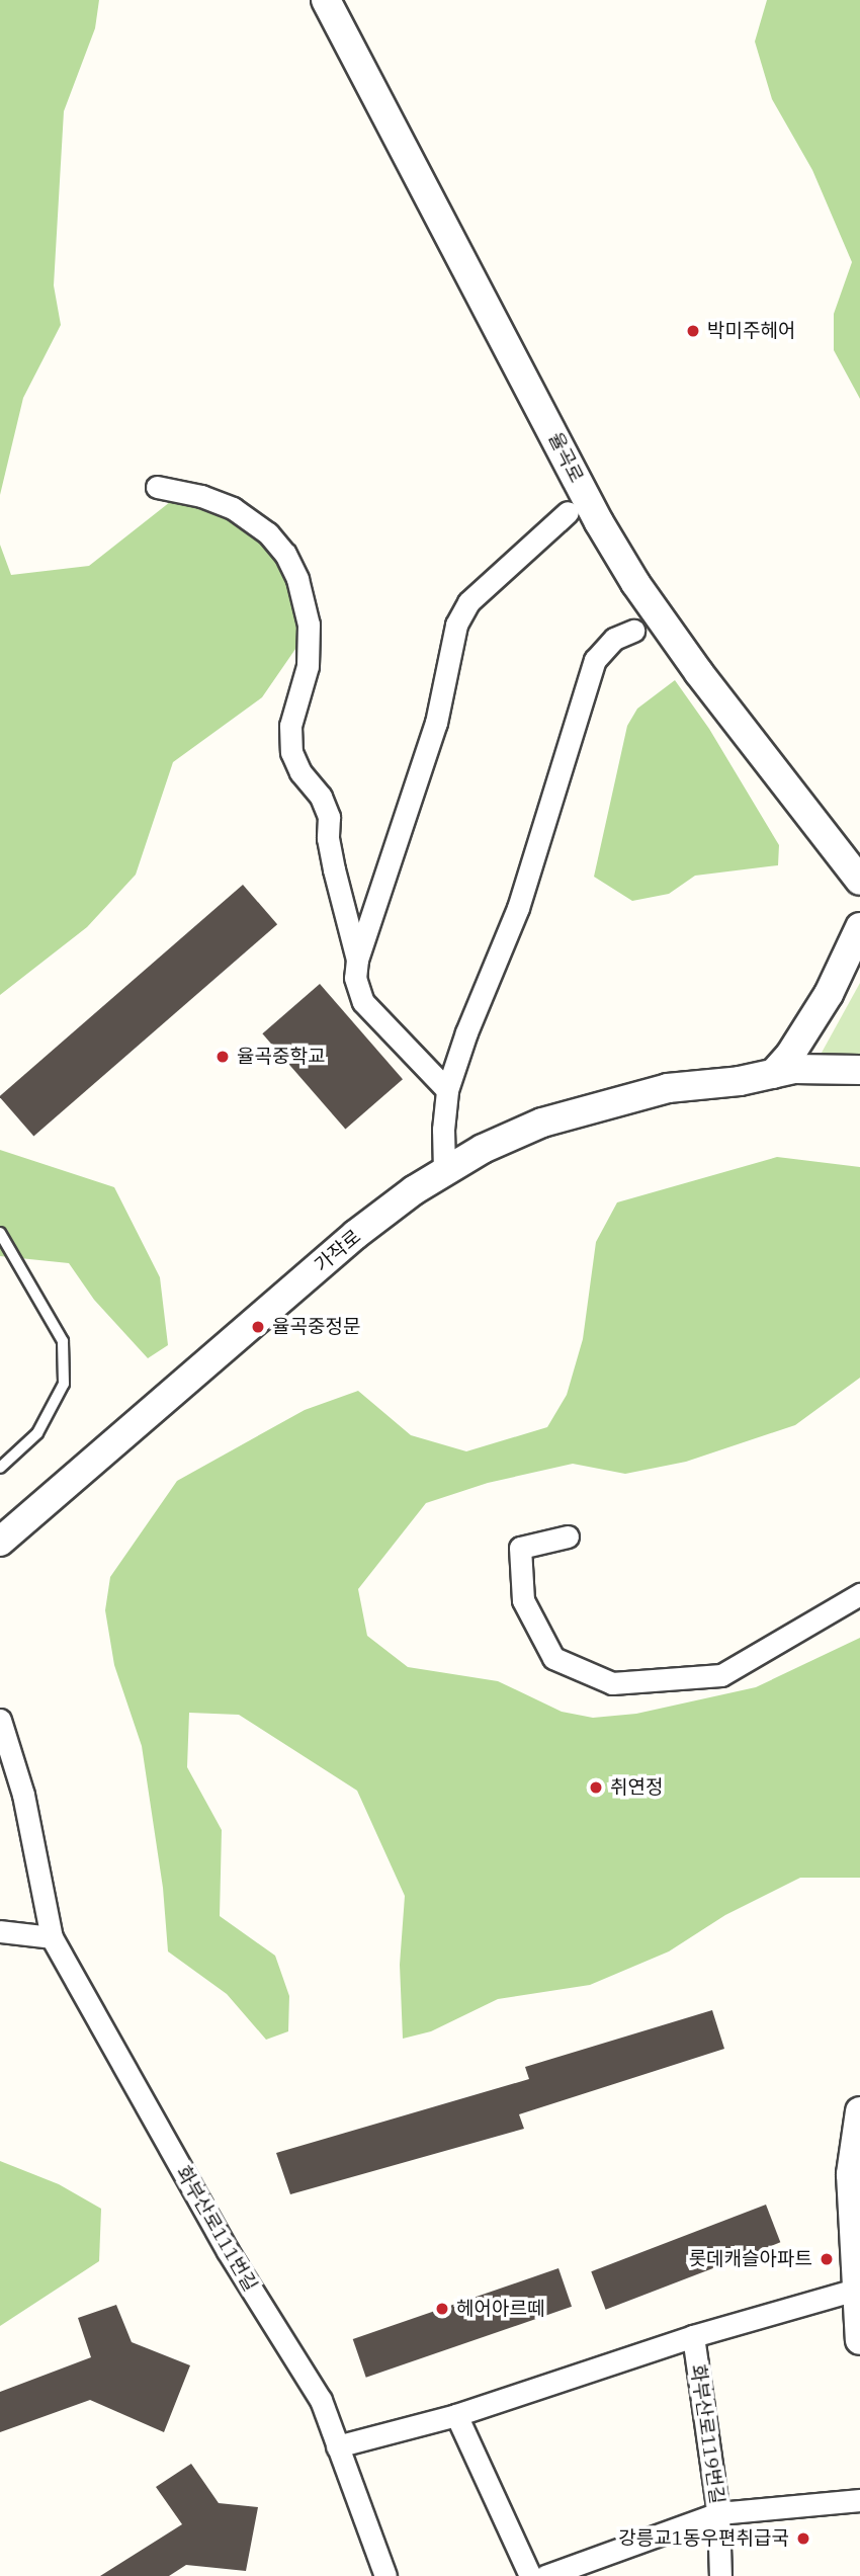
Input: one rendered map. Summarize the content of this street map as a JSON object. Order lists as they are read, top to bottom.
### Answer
{
  "streets": {
    "street": [
      "율곡로",
      "가작로",
      "화부산로111번길",
      "화부산로119번길"
    ]
  },
  "places": [
    "박미주헤어",
    "율곡중학교",
    "율곡중정문",
    "취연정",
    "롯데캐슬아파트",
    "헤어아르떼",
    "강릉교1동우편취급국"
  ]
}
